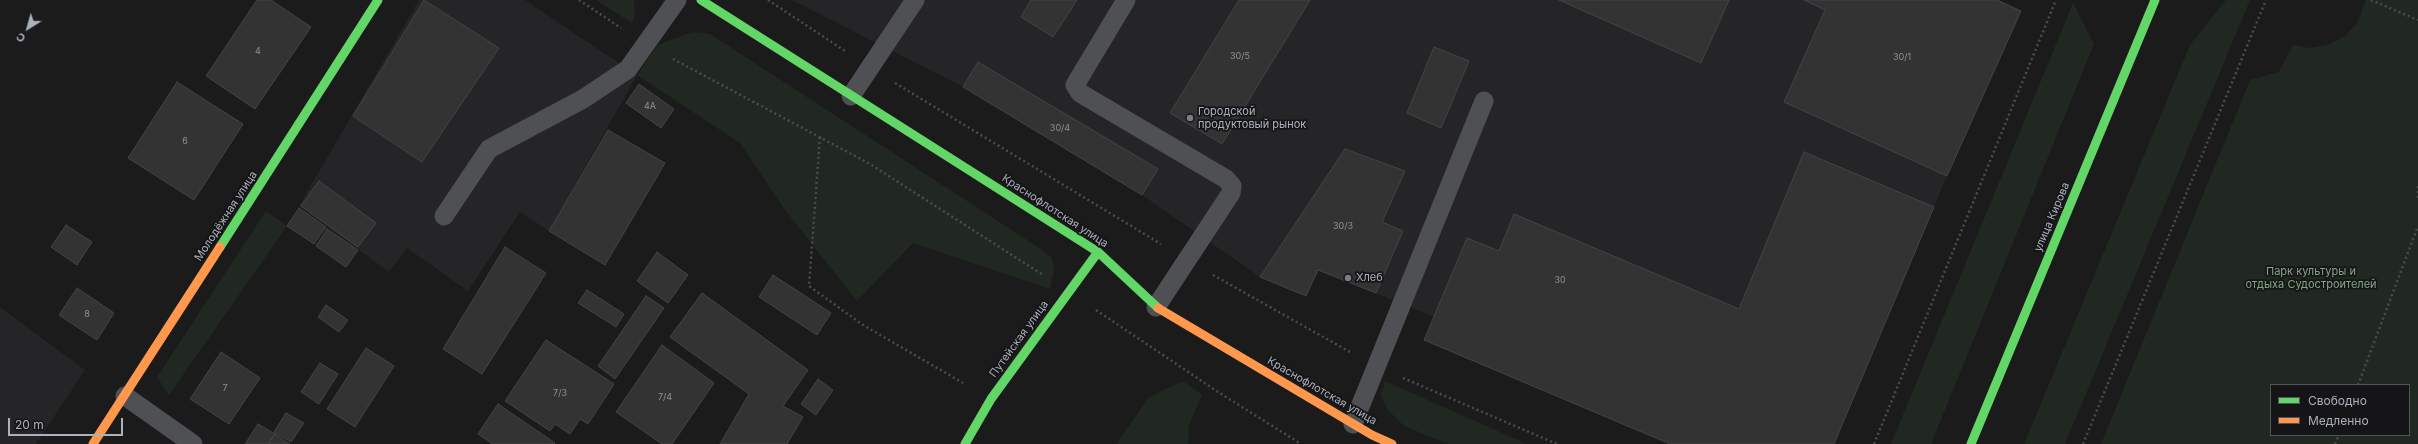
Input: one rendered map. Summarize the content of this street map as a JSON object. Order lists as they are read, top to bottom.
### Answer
{
  "streets": {
    "street": [
      "Краснофлотская улица",
      "Молодёжная улица",
      "улица Кирова",
      "Путейская улица"
    ]
  },
  "crossings": [
    ["Краснофлотская улица", "Путейская улица"]
  ],
  "parks": ["Парк культуры и отдыха Судостроителей"],
  "places": ["Городской продуктовый рынок", "Хлеб"],
  "house_numbers": [
    "4",
    "30/5",
    "30/1",
    "4А",
    "30/4",
    "6",
    "30/3",
    "30",
    "8",
    "7",
    "7/3",
    "7/4"
  ],
  "legend": ["Свободно", "Медленно"],
  "scale_bar": "20 m",
  "north": "bottom left"
}
